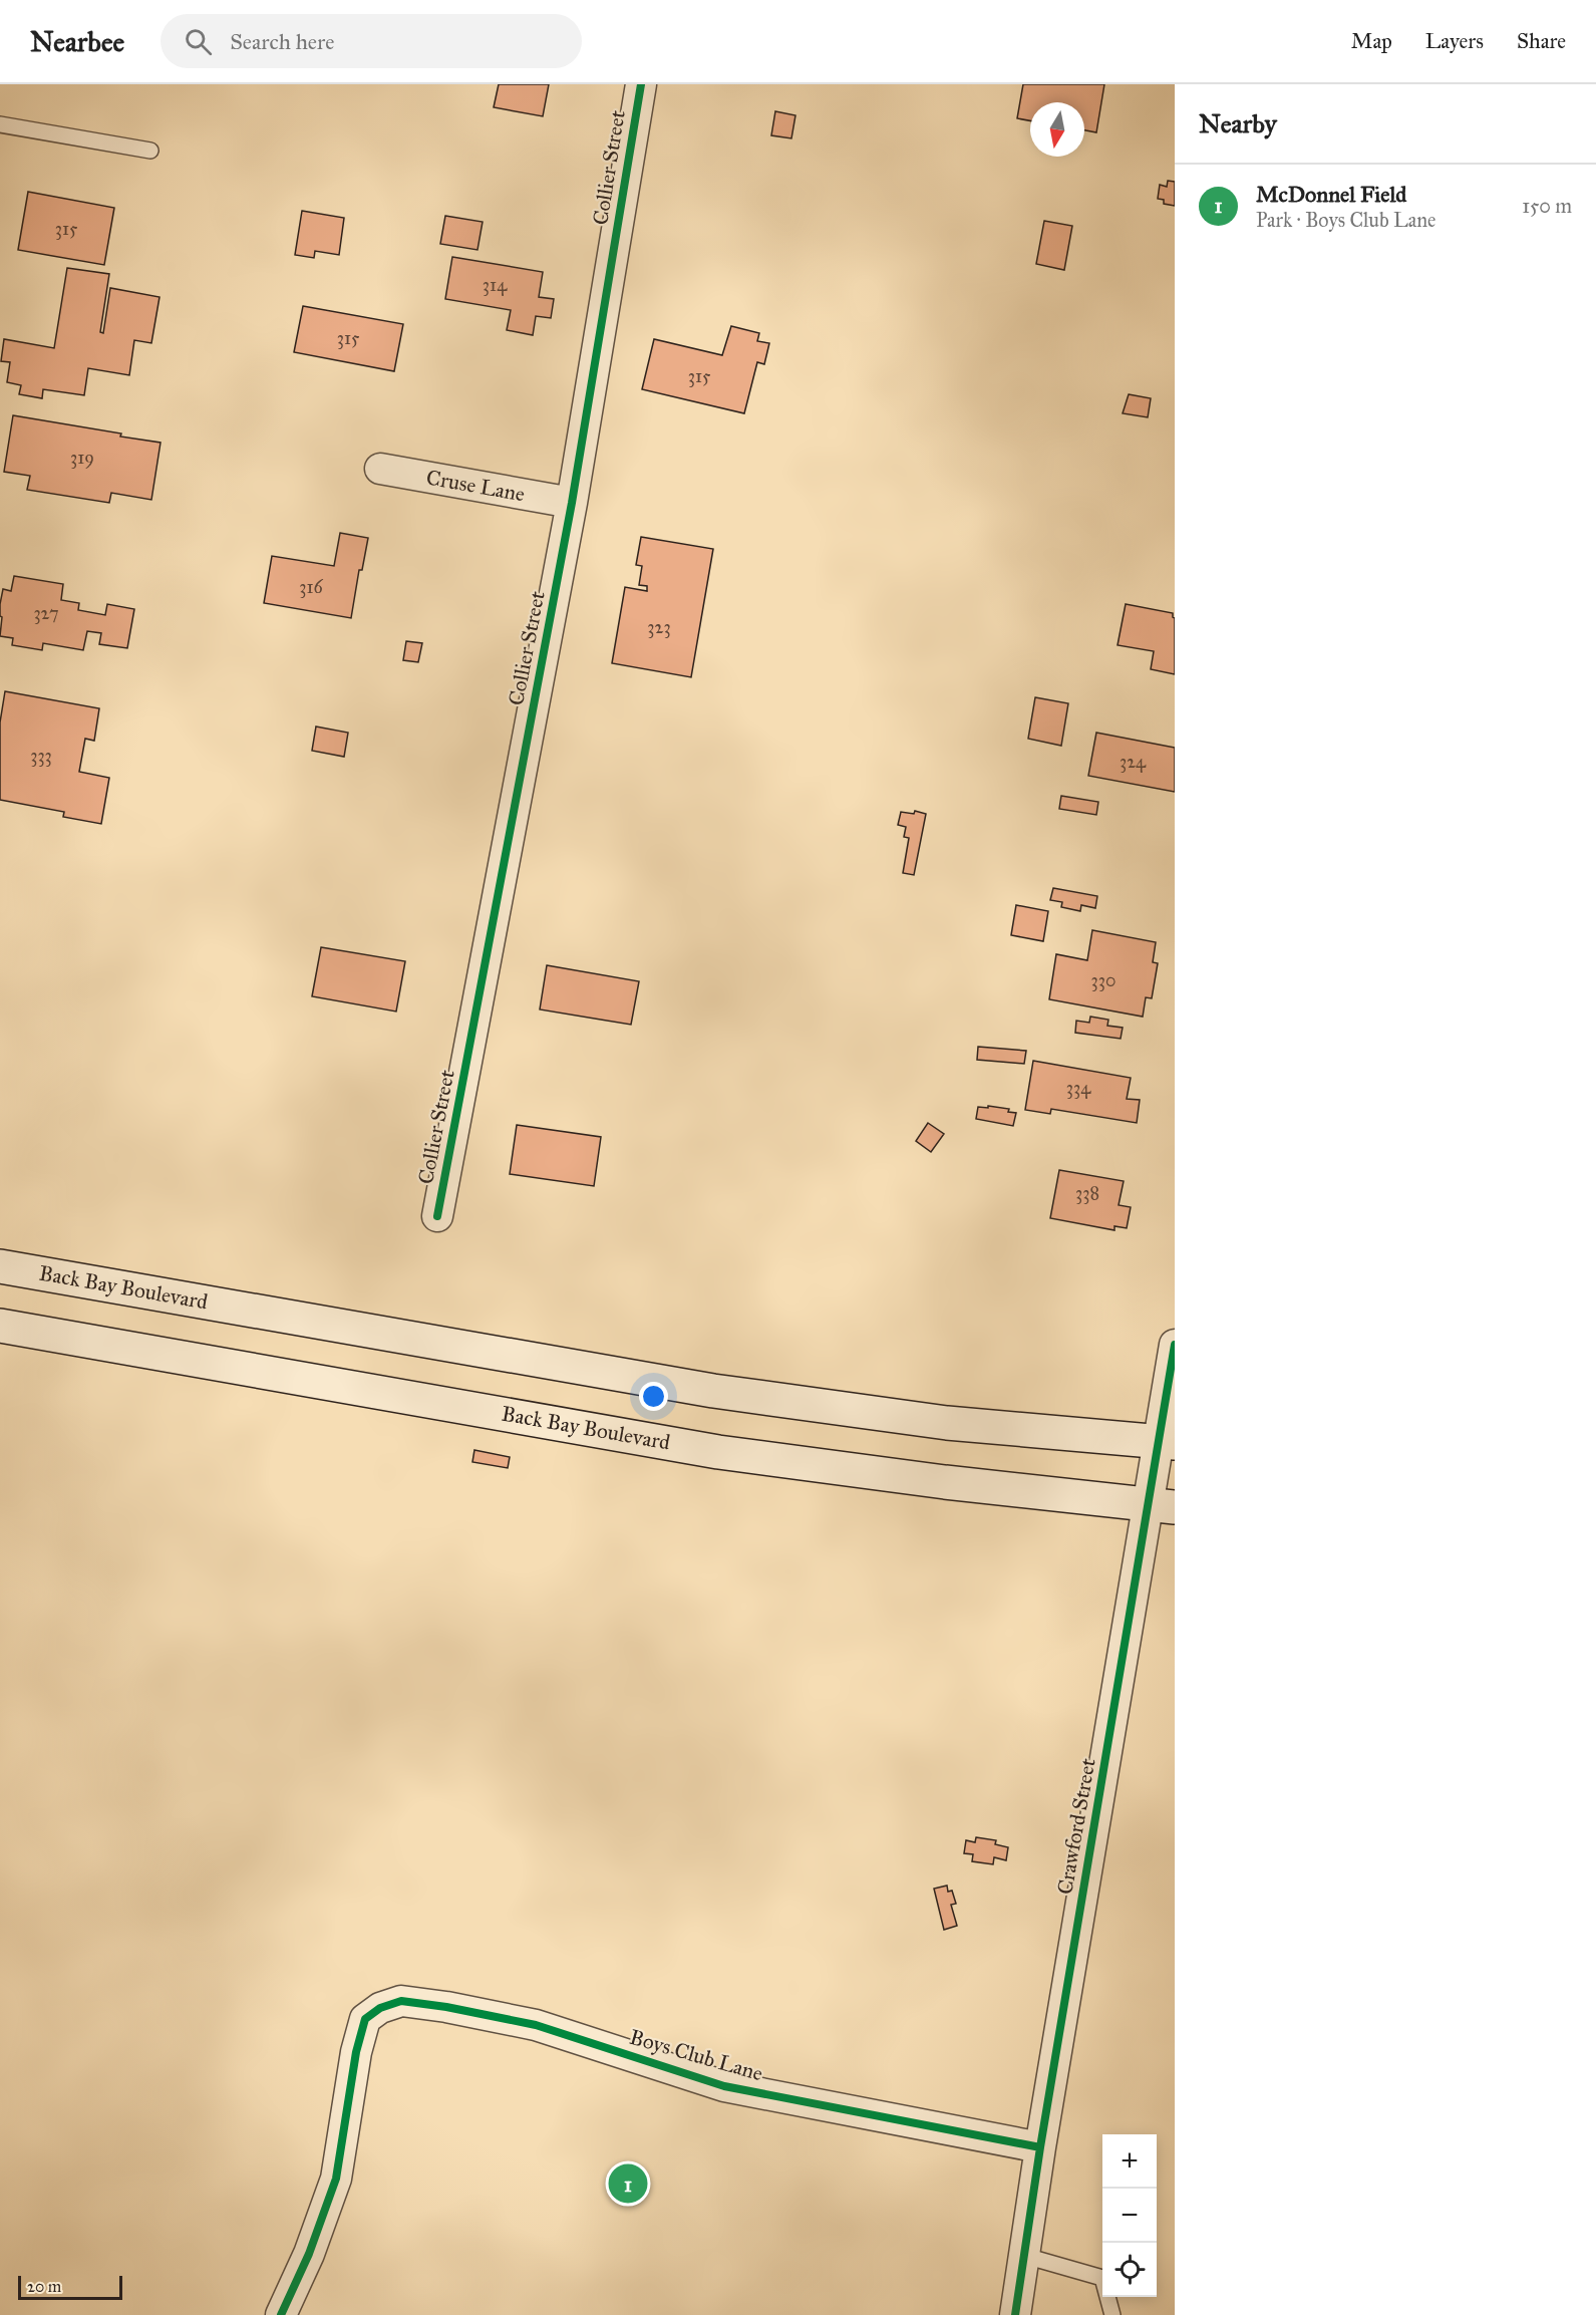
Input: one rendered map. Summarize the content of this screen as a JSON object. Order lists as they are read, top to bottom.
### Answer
{
  "streets": {
    "main road": ["Back Bay Boulevard"],
    "street": [
      "Collier Street",
      "Cruse Lane",
      "Crawford Street",
      "Boys Club Lane"
    ]
  },
  "crossings": [
    ["Collier Street", "Cruse Lane"],
    ["Back Bay Boulevard", "Crawford Street"],
    ["Crawford Street", "Boys Club Lane"]
  ],
  "house_numbers": [
    "315",
    "314",
    "315",
    "315",
    "319",
    "316",
    "327",
    "323",
    "333",
    "324",
    "330",
    "334",
    "338"
  ],
  "scale_bar": "20 m",
  "north": "bottom",
  "page": {
    "header": "Nearbee",
    "search": "Search here",
    "nav": ["Map", "Layers", "Share"],
    "heading": "Nearby",
    "list": [
      {
        "mark": "1",
        "name": "McDonnel Field",
        "note": "Park · Boys Club Lane",
        "value": "150 m"
      }
    ],
    "map_buttons": ["+", "−"],
    "pins": "1",
    "scale": "20 m"
  }
}
